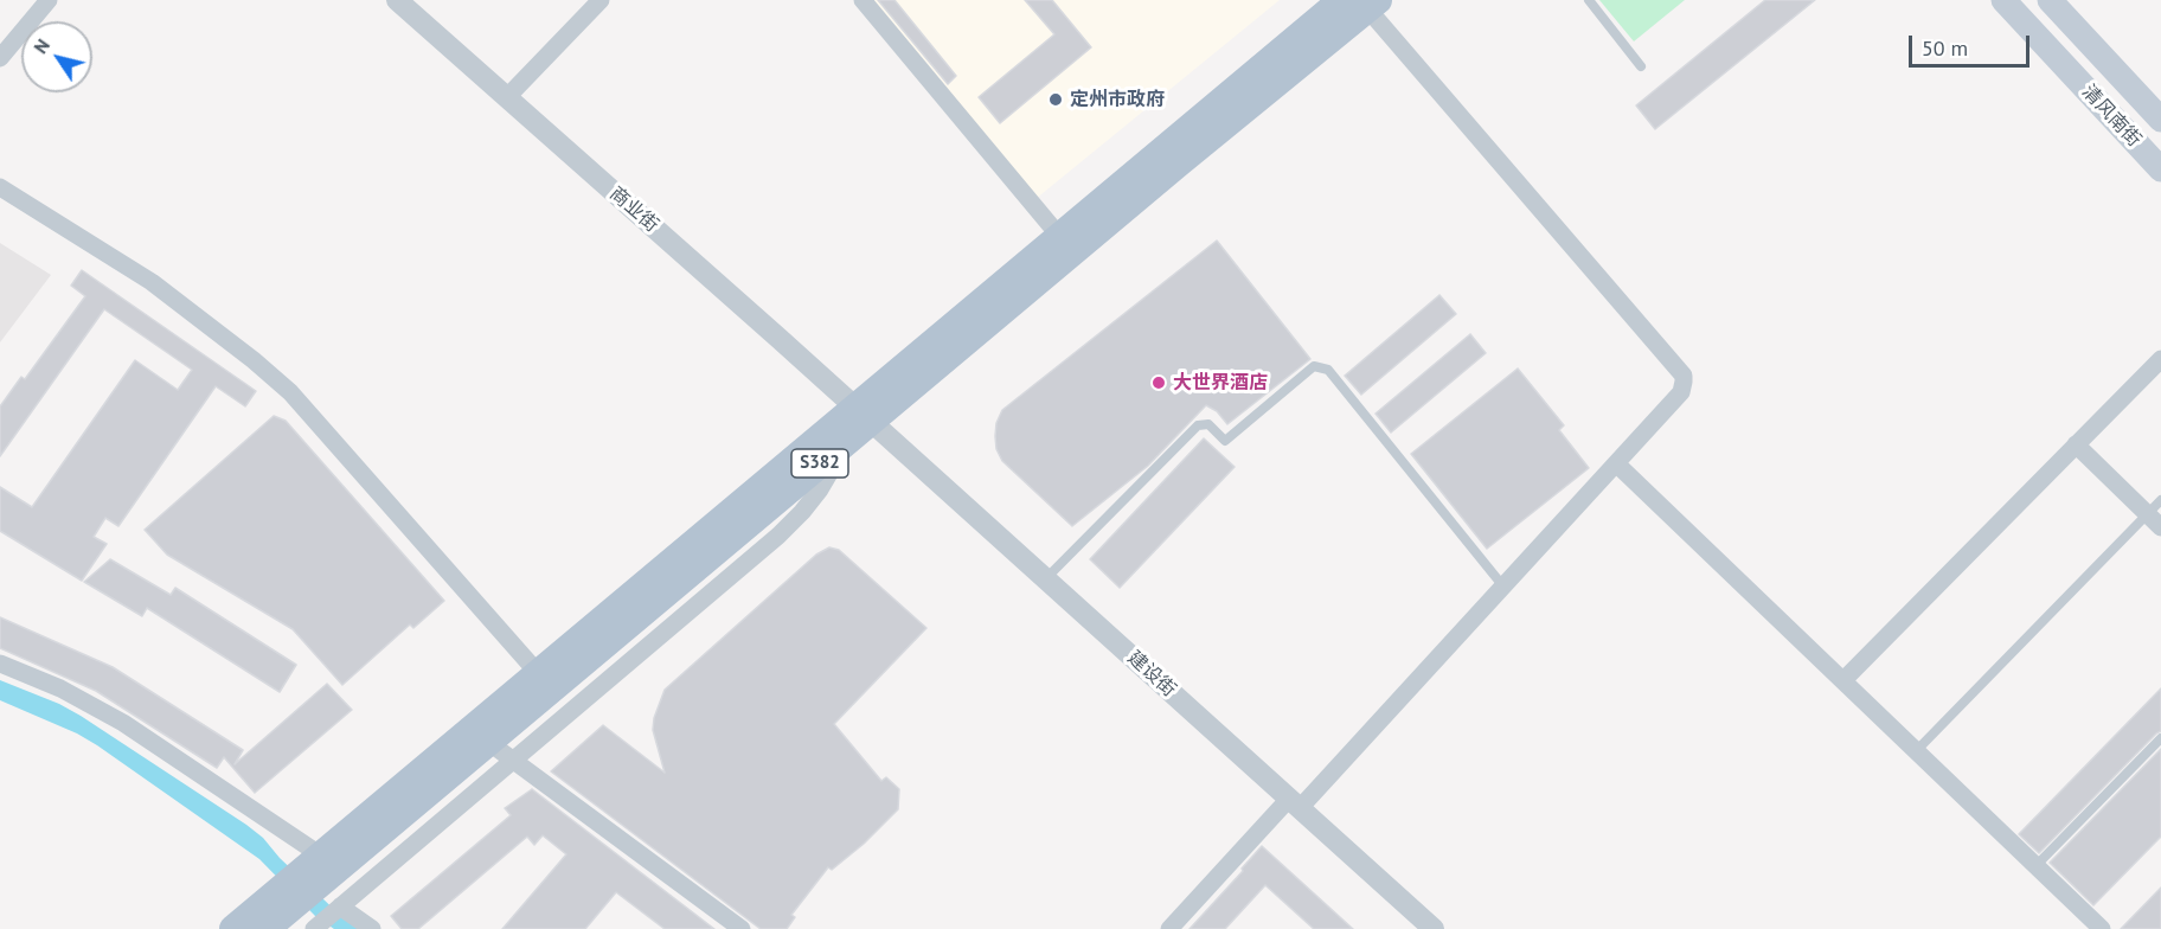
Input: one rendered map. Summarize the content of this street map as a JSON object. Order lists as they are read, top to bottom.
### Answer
{
  "streets": {
    "main road": ["清风南街", "S382"],
    "street": ["商业街", "建设街"]
  },
  "crossings": [
    ["商业街", "S382"],
    ["商业街", "建设街"],
    ["S382", "建设街"]
  ],
  "places": ["定州市政府", "大世界酒店"],
  "scale_bar": "50 m",
  "north": "top left"
}
